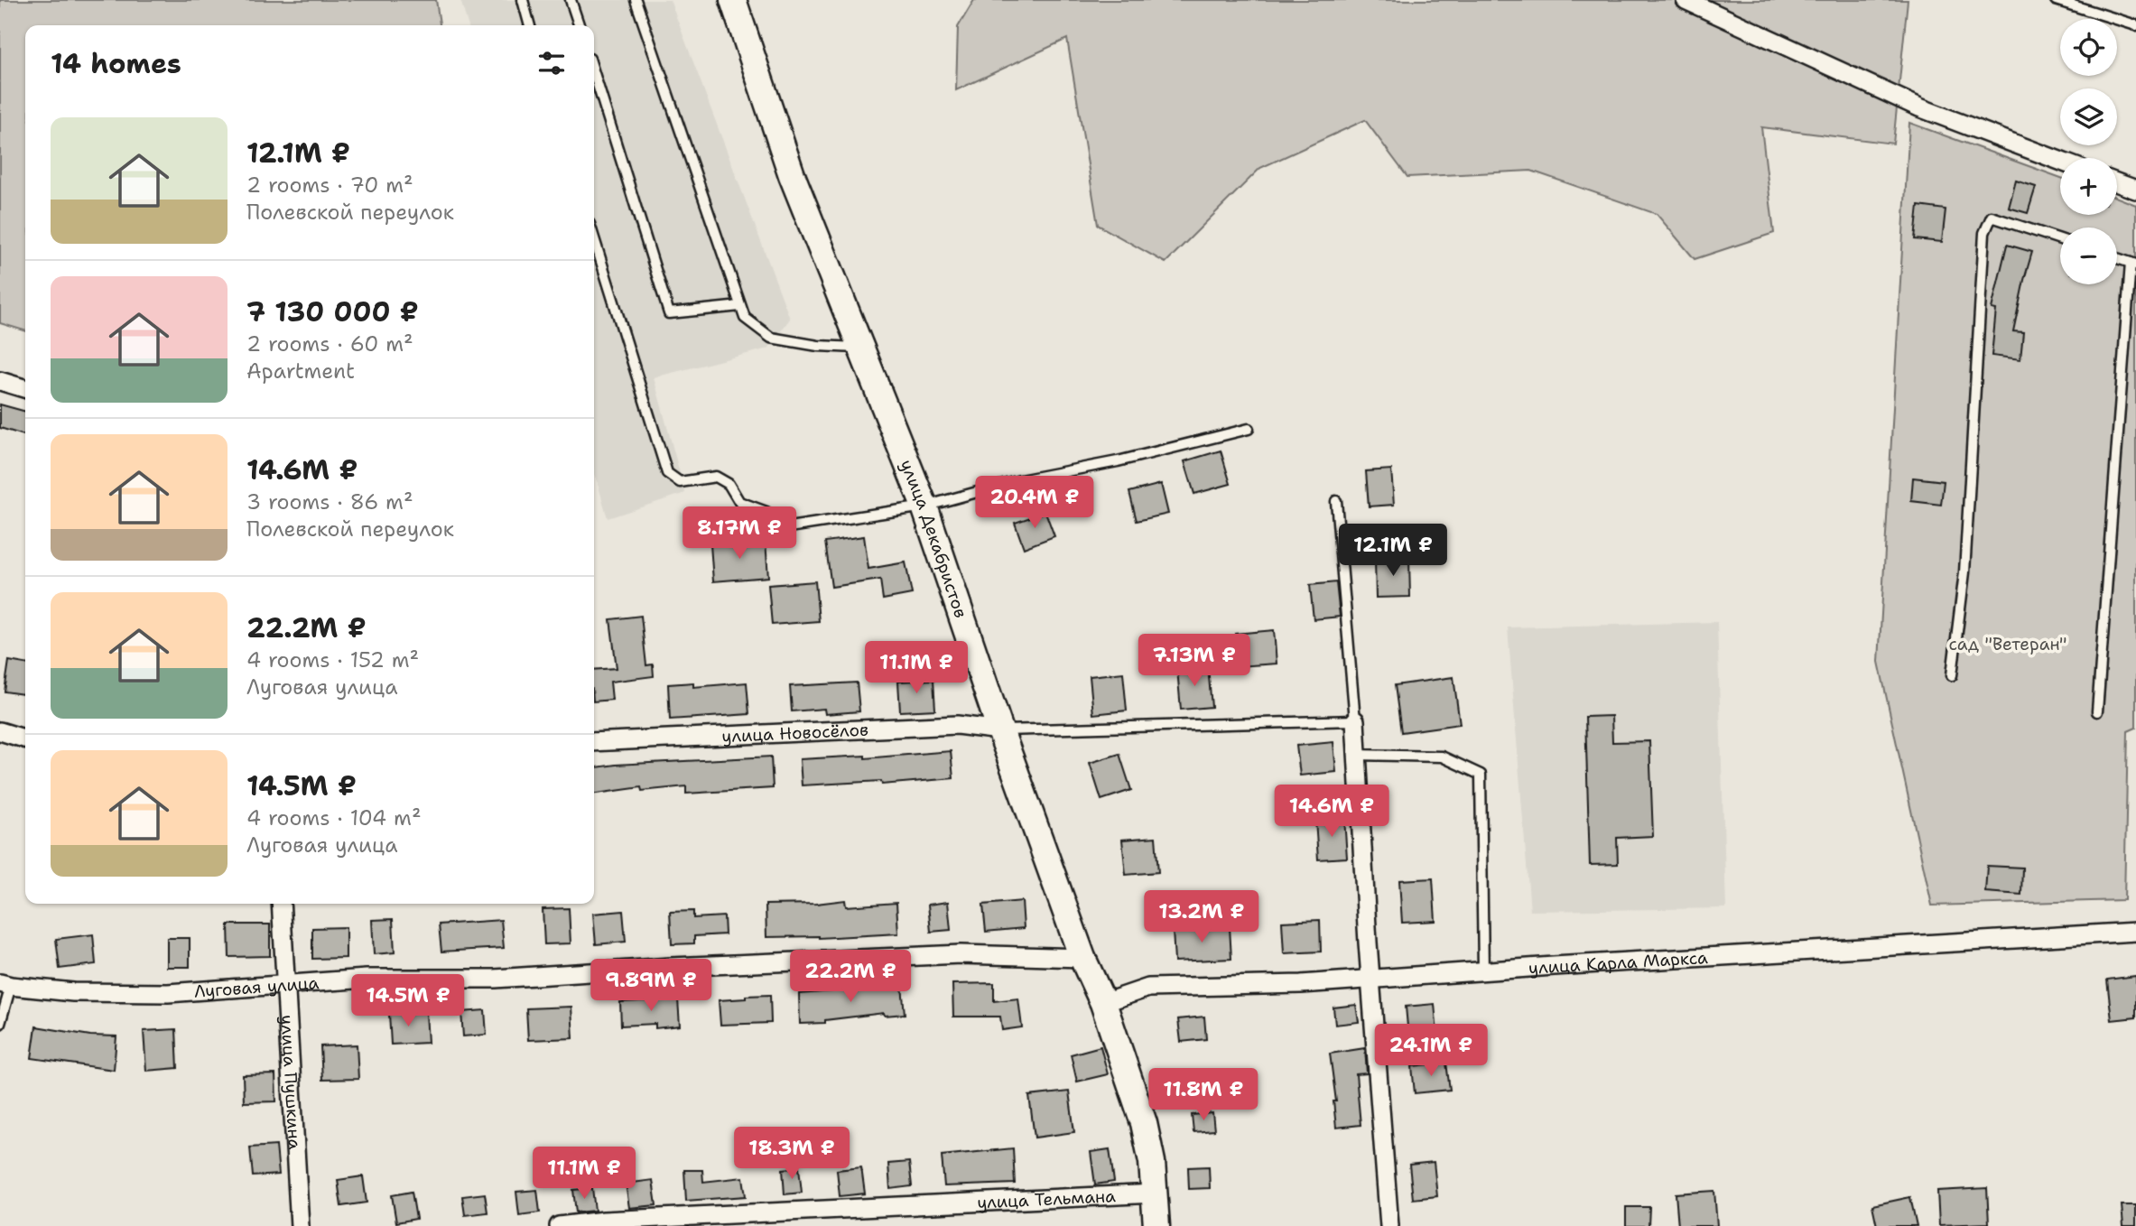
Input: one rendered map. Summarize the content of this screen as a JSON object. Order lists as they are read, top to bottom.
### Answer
{
  "streets": {
    "street": [
      "улица Декабристов",
      "улица Новосёлов",
      "улица Карла Маркса",
      "Луговая улица",
      "улица Пушкина",
      "улица Тельмана"
    ]
  },
  "crossings": [
    ["улица Декабристов", "улица Новосёлов"],
    ["улица Декабристов", "улица Карла Маркса"],
    ["улица Декабристов", "Луговая улица"],
    ["улица Декабристов", "улица Тельмана"],
    ["Луговая улица", "улица Пушкина"]
  ],
  "parks": ["сад \"Ветеран\""],
  "page": {
    "map_buttons": ["+", "−"],
    "heading": "14 homes",
    "list": [
      {
        "name": "12.1M ₽",
        "note": "2 rooms · 70 m² · Полевской переулок"
      },
      {
        "name": "7 130 000 ₽",
        "note": "2 rooms · 60 m² · Apartment"
      },
      {
        "name": "14.6M ₽",
        "note": "3 rooms · 86 m² · Полевской переулок"
      },
      {
        "name": "22.2M ₽",
        "note": "4 rooms · 152 m² · Луговая улица"
      },
      {
        "name": "14.5M ₽",
        "note": "4 rooms · 104 m² · Луговая улица"
      }
    ],
    "price": [
      "20.4M ₽",
      "8.17M ₽",
      "12.1M ₽",
      "7.13M ₽",
      "11.1M ₽",
      "14.6M ₽",
      "13.2M ₽",
      "22.2M ₽",
      "9.89M ₽",
      "14.5M ₽",
      "24.1M ₽",
      "11.8M ₽",
      "18.3M ₽",
      "11.1M ₽"
    ]
  }
}
